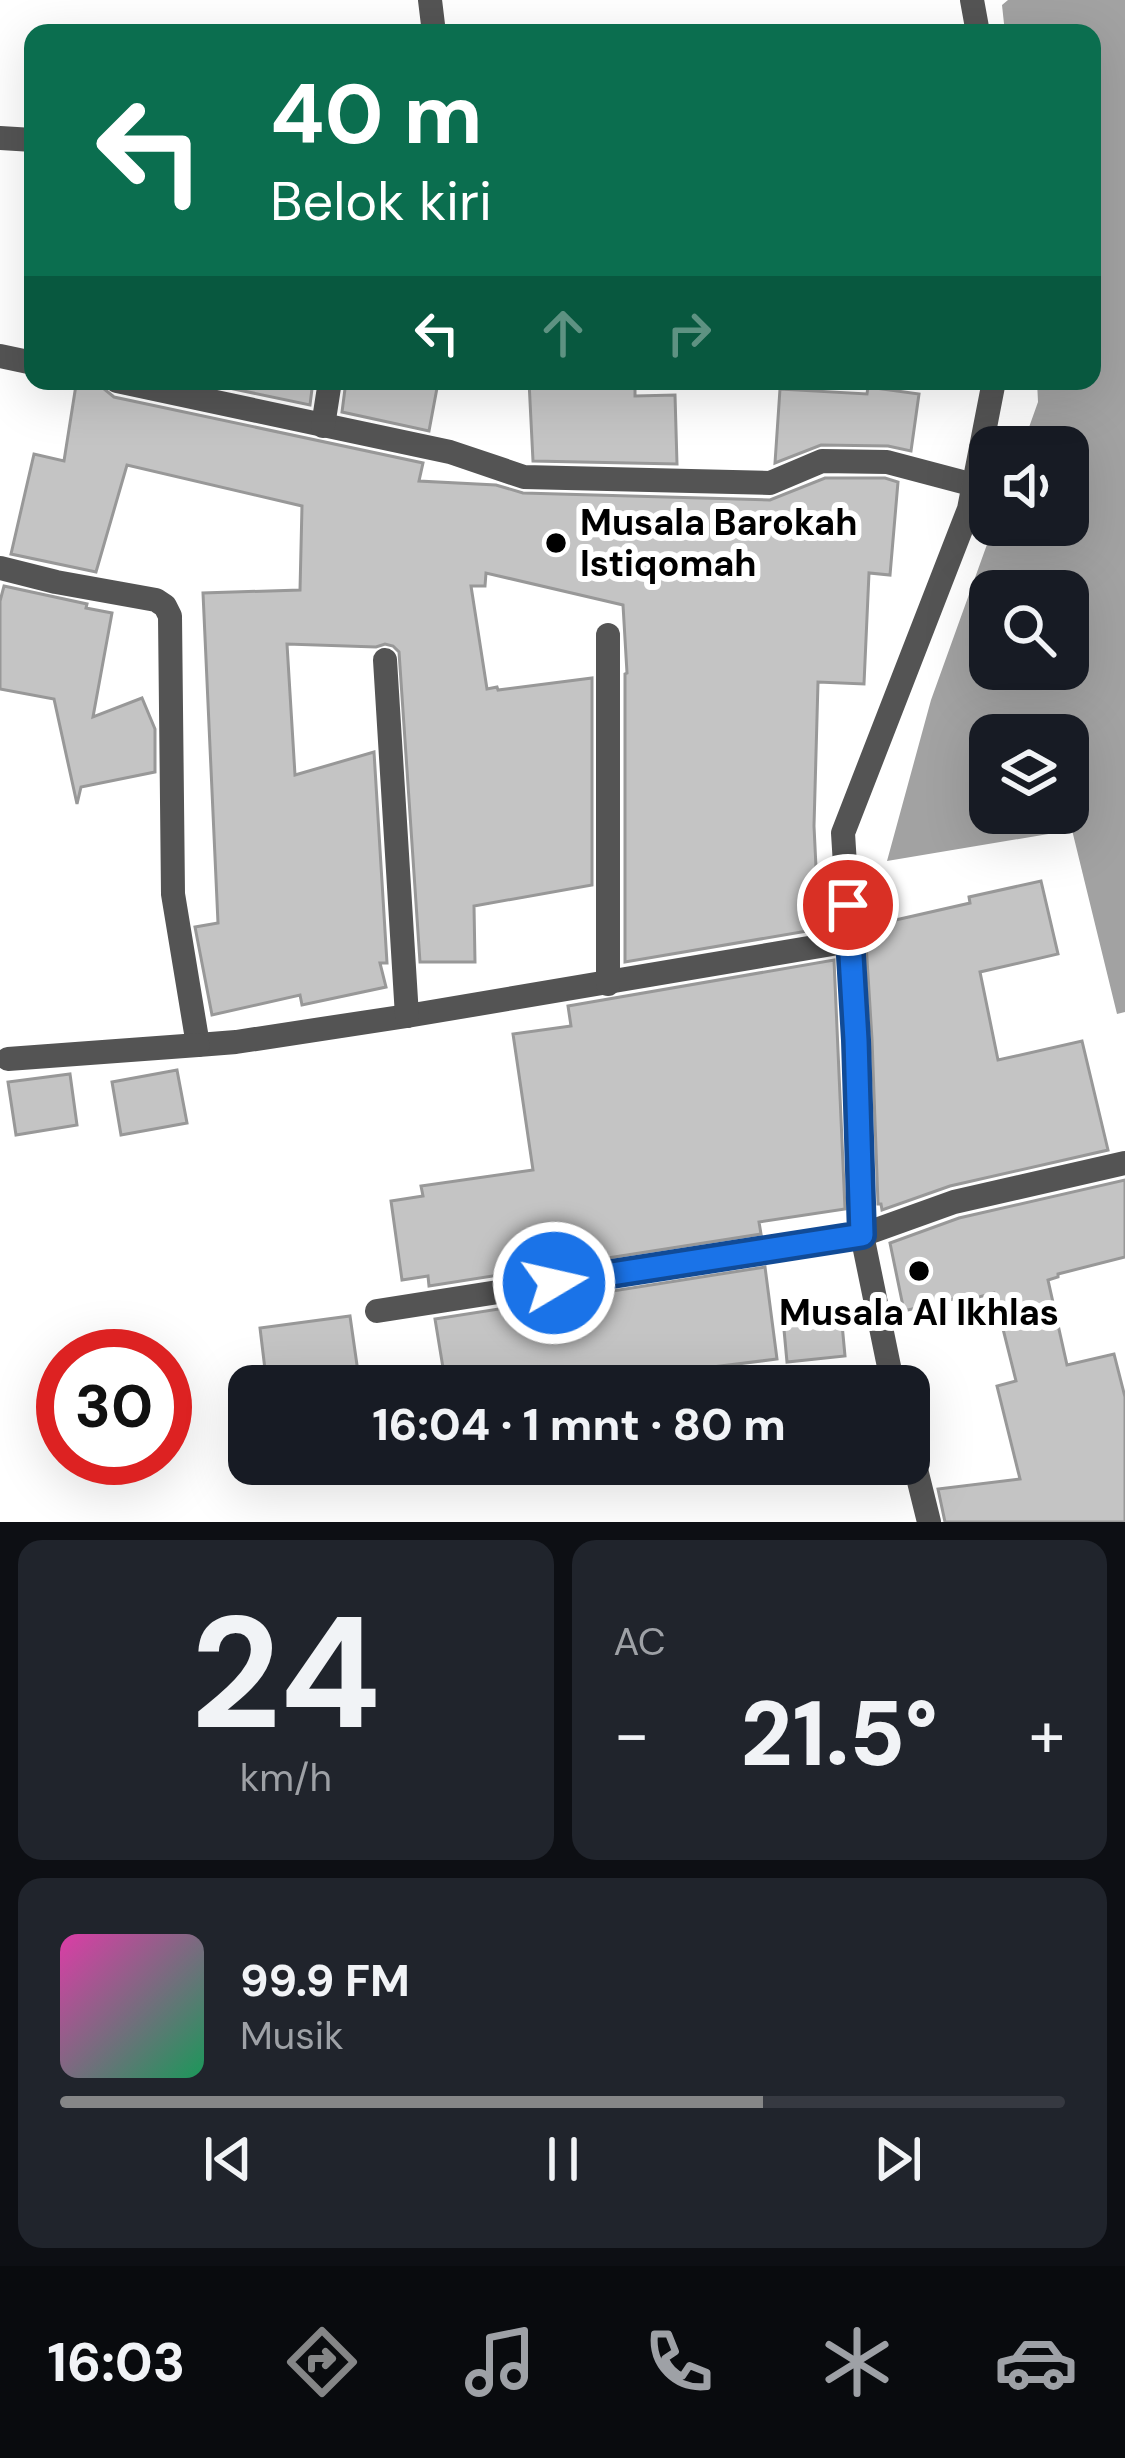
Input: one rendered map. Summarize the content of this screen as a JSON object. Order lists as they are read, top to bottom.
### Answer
{
  "places": ["Musala Barokah Istiqomah", "Musala Al Ikhlas"],
  "page": {
    "turn": ["40 m", "Belok kiri"],
    "limit": "30",
    "trip": "16:04 · 1 mnt · 80 m",
    "tile": [
      ["24", "km/h"],
      "AC"
    ],
    "heat": ["−", "21.5°", "+"],
    "song": ["99.9 FM", "Musik"],
    "tabs": "16:03"
  }
}
